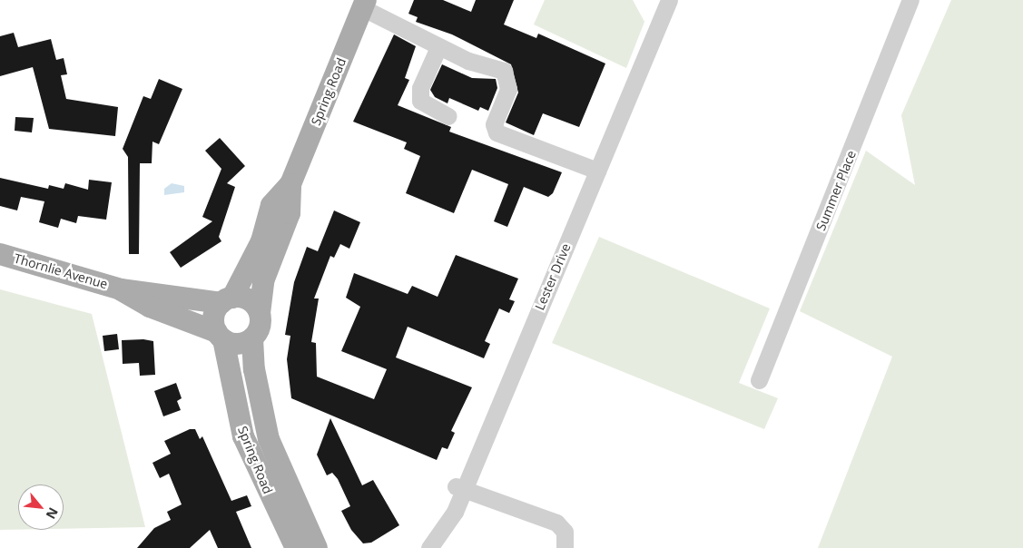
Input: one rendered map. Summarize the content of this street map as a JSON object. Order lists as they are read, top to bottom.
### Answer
{
  "streets": {
    "main road": ["Spring Road", "Thornlie Avenue"],
    "street": ["Summer Place", "Lester Drive"]
  },
  "crossings": [
    ["Spring Road", "Thornlie Avenue"]
  ],
  "north": "bottom right"
}
